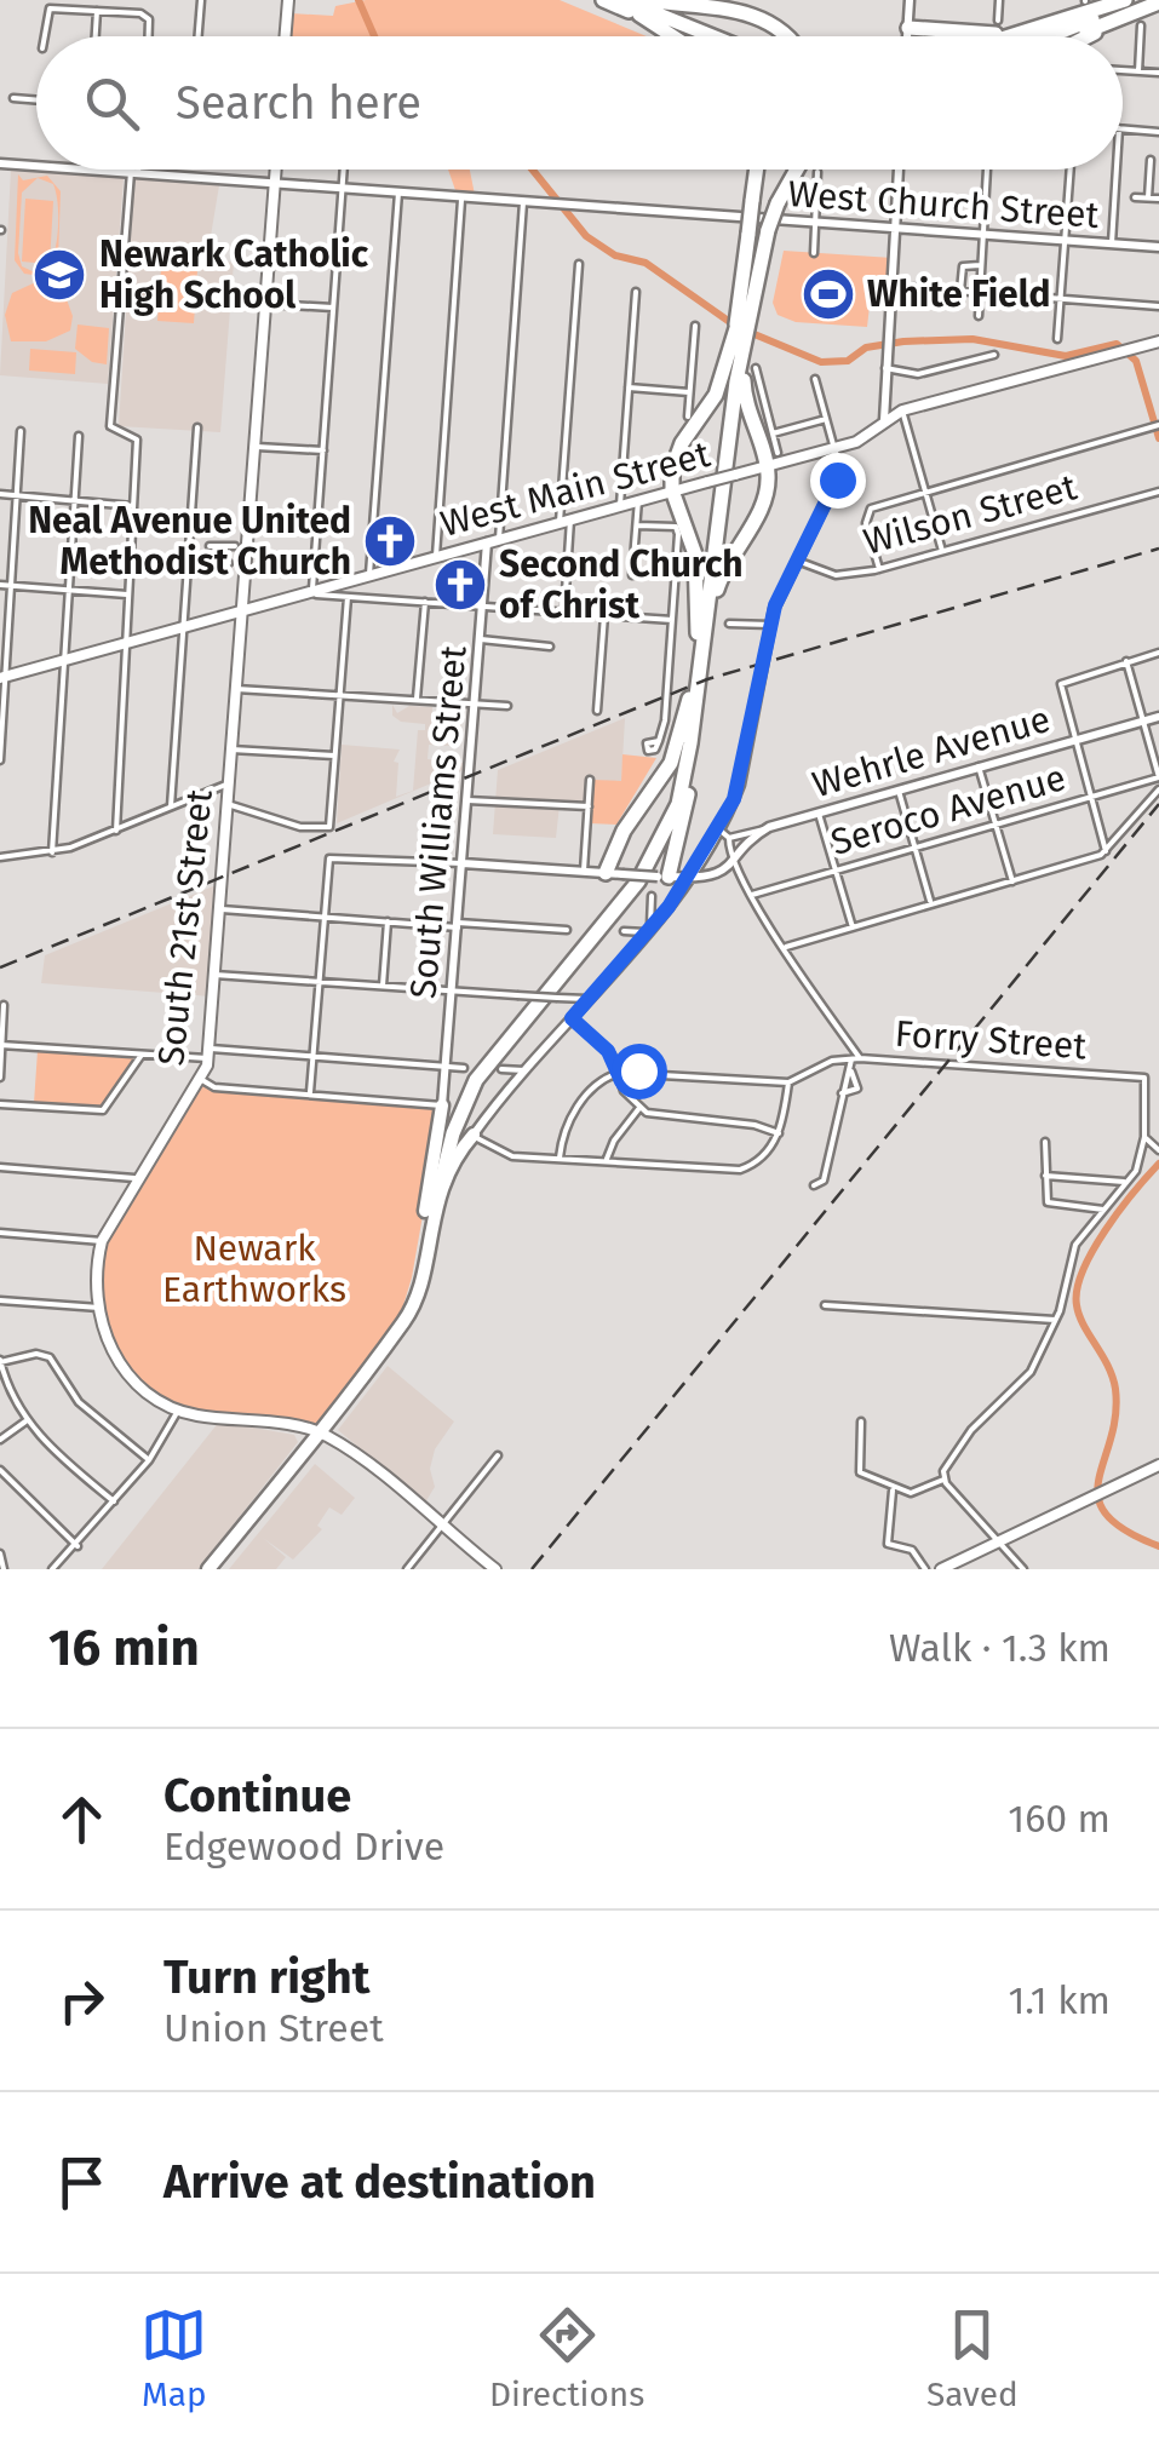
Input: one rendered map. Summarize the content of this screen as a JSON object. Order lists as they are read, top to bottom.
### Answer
{
  "streets": {
    "main road": ["West Main Street", "South 21st Street"],
    "street": [
      "West Church Street",
      "Wilson Street",
      "Wehrle Avenue",
      "Seroco Avenue",
      "South Williams Street",
      "Forry Street"
    ]
  },
  "crossings": [
    ["West Church Street", "South 21st Street"],
    ["West Main Street", "South Williams Street"],
    ["West Main Street", "South 21st Street"],
    ["Seroco Avenue", "Forry Street"],
    ["South Williams Street", "South 21st Street"]
  ],
  "parks": ["Newark Earthworks"],
  "places": {
    "school or university": ["Newark Catholic High School"],
    "sports": ["White Field"],
    "church": ["Neal Avenue United Methodist Church", "Second Church of Christ"]
  },
  "page": {
    "search": "Search here",
    "heading": ["16 min", "Walk · 1.3 km"],
    "list": [
      ["Continue", "Edgewood Drive", "160 m"],
      ["Turn right", "Union Street", "1.1 km"],
      "Arrive at destination"
    ],
    "nav": ["Map", "Directions", "Saved"]
  }
}
